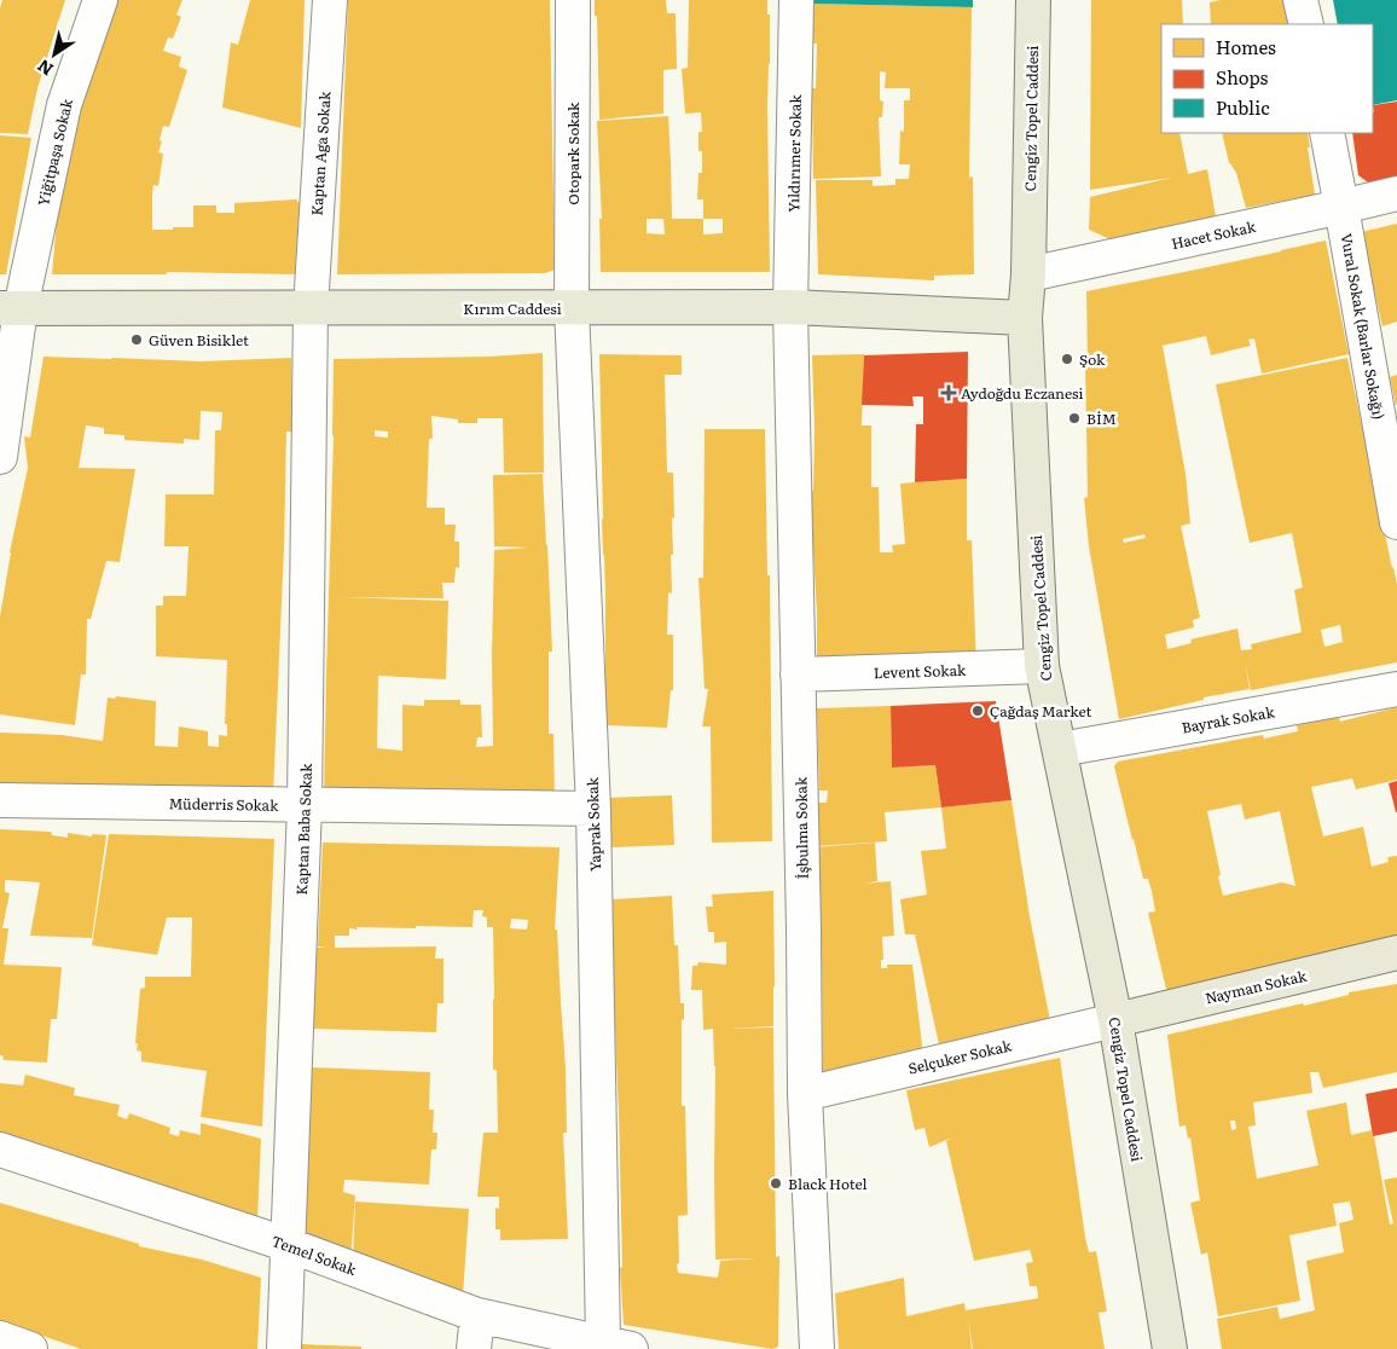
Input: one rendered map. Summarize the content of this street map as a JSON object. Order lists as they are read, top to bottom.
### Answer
{
  "streets": {
    "main road": ["Cengiz Topel Caddesi", "Kırım Caddesi", "Nayman Sokak"],
    "street": [
      "Yiğitpaşa Sokak",
      "Kaptan Aga Sokak",
      "Otopark Sokak",
      "Yıldırımer Sokak",
      "Hacet Sokak",
      "Vural Sokak (Barlar Sokağı)",
      "Levent Sokak",
      "Bayrak Sokak",
      "Müderris Sokak",
      "Yaprak Sokak",
      "İşbulma Sokak",
      "Kaptan Baba Sokak",
      "Selçuker Sokak",
      "Temel Sokak"
    ]
  },
  "crossings": [
    ["Cengiz Topel Caddesi", "Hacet Sokak"],
    ["Cengiz Topel Caddesi", "Kırım Caddesi"],
    ["Cengiz Topel Caddesi", "Levent Sokak"],
    ["Cengiz Topel Caddesi", "Bayrak Sokak"],
    ["Cengiz Topel Caddesi", "Nayman Sokak"],
    ["Cengiz Topel Caddesi", "Selçuker Sokak"],
    ["Yiğitpaşa Sokak", "Kırım Caddesi"],
    ["Kaptan Aga Sokak", "Kırım Caddesi"],
    ["Kaptan Aga Sokak", "Kaptan Baba Sokak"],
    ["Otopark Sokak", "Kırım Caddesi"],
    ["Otopark Sokak", "Yaprak Sokak"],
    ["Yıldırımer Sokak", "Kırım Caddesi"],
    ["Yıldırımer Sokak", "İşbulma Sokak"],
    ["Hacet Sokak", "Vural Sokak (Barlar Sokağı)"],
    ["Kırım Caddesi", "Yaprak Sokak"],
    ["Kırım Caddesi", "İşbulma Sokak"],
    ["Kırım Caddesi", "Kaptan Baba Sokak"],
    ["Levent Sokak", "İşbulma Sokak"],
    ["Müderris Sokak", "Yaprak Sokak"],
    ["Müderris Sokak", "Kaptan Baba Sokak"],
    ["Yaprak Sokak", "Temel Sokak"],
    ["İşbulma Sokak", "Selçuker Sokak"],
    ["Kaptan Baba Sokak", "Temel Sokak"],
    ["Nayman Sokak", "Selçuker Sokak"]
  ],
  "places": {
    "other": [
      "Güven Bisiklet",
      "Şok",
      "BİM",
      "Çağdaş Market",
      "Black Hotel"
    ],
    "health": ["Aydoğdu Eczanesi"]
  },
  "legend": ["Homes", "Shops", "Public"],
  "north": "bottom left"
}
